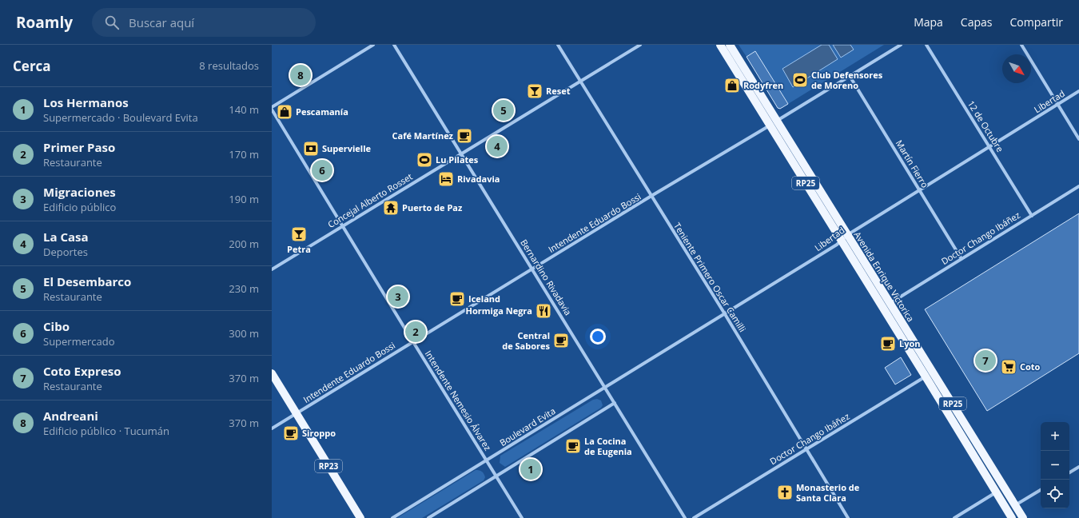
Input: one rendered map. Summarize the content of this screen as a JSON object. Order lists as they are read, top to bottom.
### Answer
{
  "streets": {
    "main road": ["RP25", "Avenida Enrique Victorica", "RP23"],
    "street": [
      "Libertad",
      "12 de Octubre",
      "Martín Fierro",
      "Concejal Alberto Rosset",
      "Intendente Eduardo Bossi",
      "Doctor Chango Ibáñez",
      "Bernardino Rivadavia",
      "Teniente Primero Oscar Camilli",
      "Intendente Nemesio Álvarez",
      "Boulevard Evita"
    ]
  },
  "crossings": [
    ["Libertad", "12 de Octubre"],
    ["Libertad", "Martín Fierro"],
    ["Libertad", "Avenida Enrique Victorica"],
    ["Libertad", "Bernardino Rivadavia"],
    ["Libertad", "Teniente Primero Oscar Camilli"],
    ["Libertad", "Boulevard Evita"],
    ["12 de Octubre", "Doctor Chango Ibáñez"],
    ["Martín Fierro", "Intendente Eduardo Bossi"],
    ["Martín Fierro", "Doctor Chango Ibáñez"],
    ["Concejal Alberto Rosset", "Bernardino Rivadavia"],
    ["Concejal Alberto Rosset", "Teniente Primero Oscar Camilli"],
    ["Concejal Alberto Rosset", "Intendente Nemesio Álvarez"],
    ["Intendente Eduardo Bossi", "Avenida Enrique Victorica"],
    ["Intendente Eduardo Bossi", "Bernardino Rivadavia"],
    ["Intendente Eduardo Bossi", "Teniente Primero Oscar Camilli"],
    ["Intendente Eduardo Bossi", "Intendente Nemesio Álvarez"],
    ["Intendente Eduardo Bossi", "RP23"],
    ["Doctor Chango Ibáñez", "Avenida Enrique Victorica"],
    ["Doctor Chango Ibáñez", "Teniente Primero Oscar Camilli"],
    ["Bernardino Rivadavia", "Boulevard Evita"],
    ["Intendente Nemesio Álvarez", "Boulevard Evita"]
  ],
  "places": {
    "sports": ["Club Defensores de Moreno", "Lu Pilates"],
    "shop": ["Rodyfren", "Pescamanía"],
    "bar": ["Reset", "Petra"],
    "cafe": [
      "Café Martínez",
      "Iceland",
      "Central de Sabores",
      "Lyon",
      "Siroppo",
      "La Cocina de Eugenia"
    ],
    "bank": ["Supervielle"],
    "hotel": ["Rivadavia"],
    "temple": ["Puerto de Paz"],
    "restaurant": ["Hormiga Negra"],
    "supermarket": ["Coto"],
    "church": ["Monasterio de Santa Clara"]
  },
  "north": "bottom right",
  "page": {
    "header": "Roamly",
    "search": "Buscar aquí",
    "nav": ["Mapa", "Capas", "Compartir"],
    "heading": ["Cerca", "8 resultados"],
    "pins": [
      "8",
      "5",
      "4",
      "6",
      "3",
      "2",
      "7",
      "1"
    ],
    "list": [
      {
        "mark": "1",
        "name": "Los Hermanos",
        "note": "Supermercado · Boulevard Evita",
        "value": "140 m"
      },
      {
        "mark": "2",
        "name": "Primer Paso",
        "note": "Restaurante",
        "value": "170 m"
      },
      {
        "mark": "3",
        "name": "Migraciones",
        "note": "Edificio público",
        "value": "190 m"
      },
      {
        "mark": "4",
        "name": "La Casa",
        "note": "Deportes",
        "value": "200 m"
      },
      {
        "mark": "5",
        "name": "El Desembarco",
        "note": "Restaurante",
        "value": "230 m"
      },
      {
        "mark": "6",
        "name": "Cibo",
        "note": "Supermercado",
        "value": "300 m"
      },
      {
        "mark": "7",
        "name": "Coto Expreso",
        "note": "Restaurante",
        "value": "370 m"
      },
      {
        "mark": "8",
        "name": "Andreani",
        "note": "Edificio público · Tucumán",
        "value": "370 m"
      }
    ],
    "map_buttons": ["+", "−"]
  }
}
